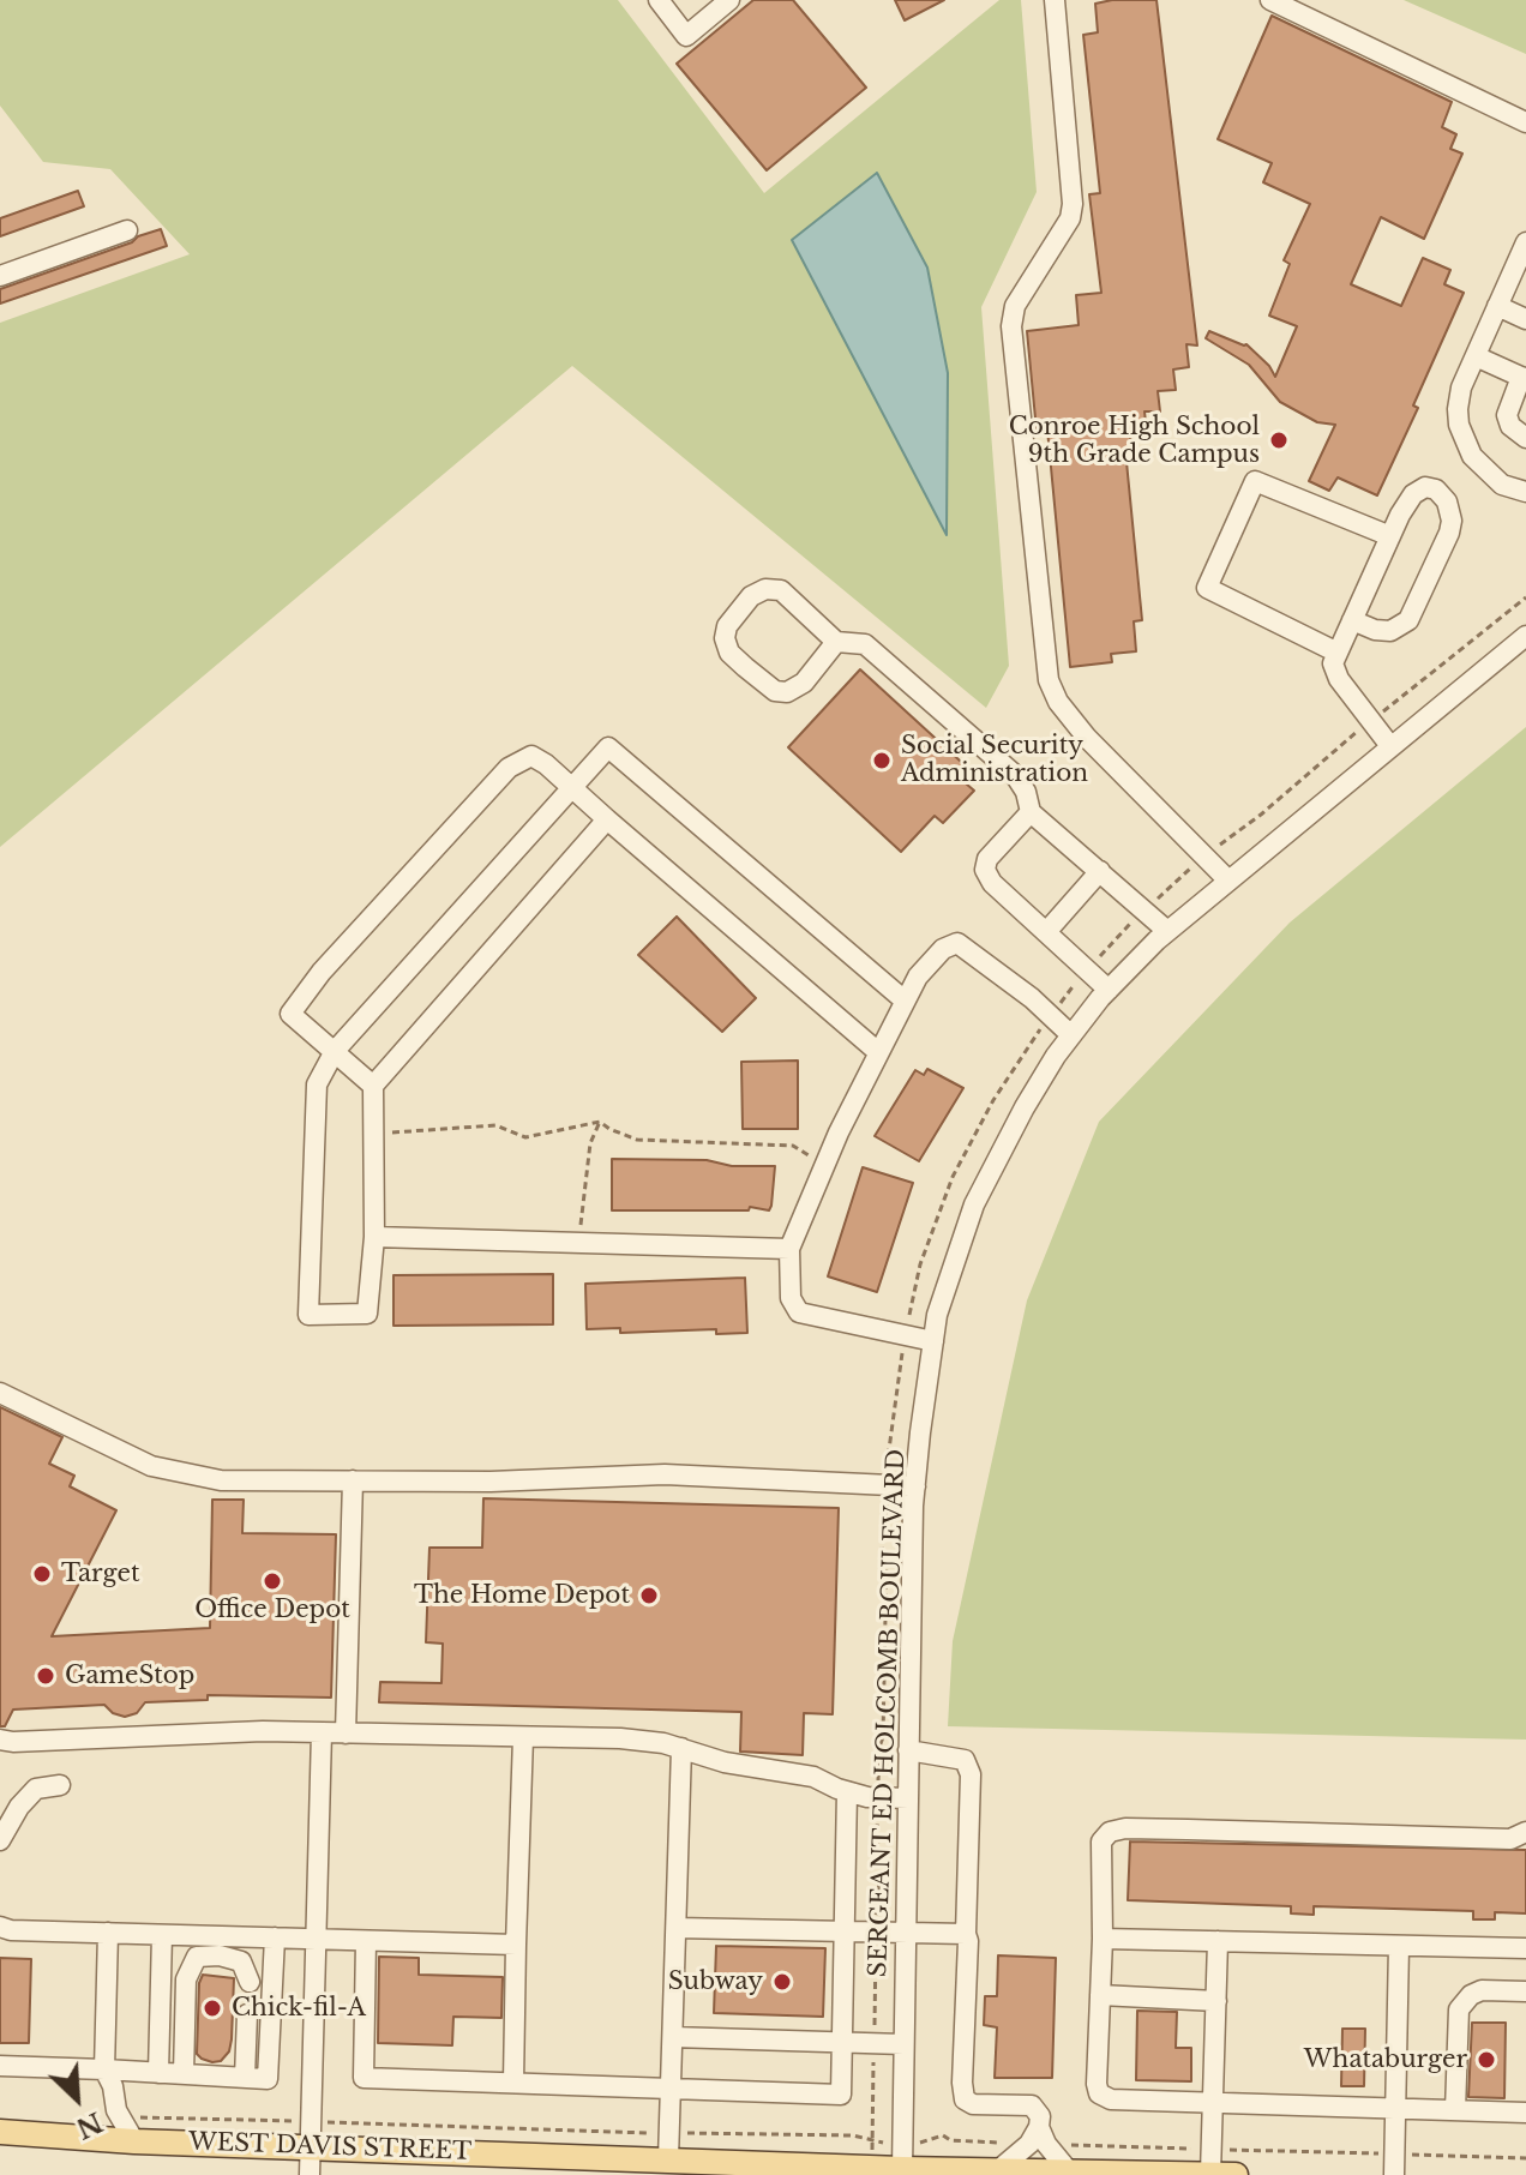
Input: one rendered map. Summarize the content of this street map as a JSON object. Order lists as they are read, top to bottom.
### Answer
{
  "streets": {
    "main road": ["WEST DAVIS STREET"],
    "street": ["SERGEANT ED HOLCOMB BOULEVARD"]
  },
  "crossings": [
    ["SERGEANT ED HOLCOMB BOULEVARD", "WEST DAVIS STREET"]
  ],
  "places": [
    "Conroe High School 9th Grade Campus",
    "Social Security Administration",
    "Target",
    "Office Depot",
    "The Home Depot",
    "GameStop",
    "Subway",
    "Chick-fil-A",
    "Whataburger"
  ],
  "north": "bottom right"
}
